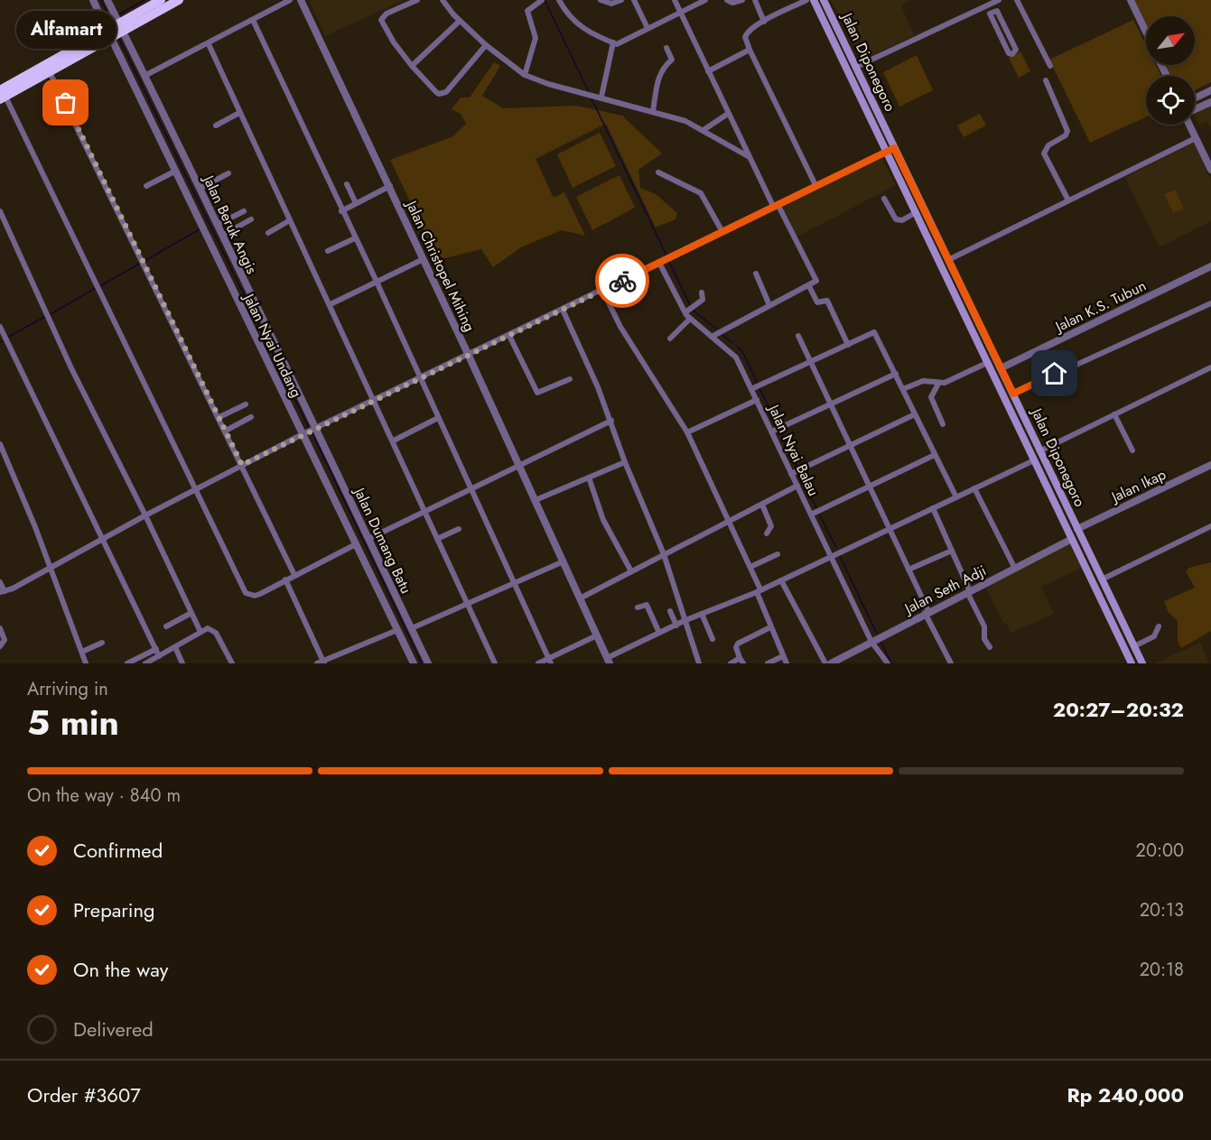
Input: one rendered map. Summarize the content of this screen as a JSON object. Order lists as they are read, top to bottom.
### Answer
{
  "streets": {
    "main road": ["Jalan Diponegoro"],
    "street": [
      "Jalan Beruk Angis",
      "Jalan Christopel Mihing",
      "Jalan K.S. Tubun",
      "Jalan Nyai Undang",
      "Jalan Nyai Balau",
      "Jalan Ikap",
      "Jalan Dumang Batu",
      "Jalan Seth Adji"
    ]
  },
  "crossings": [
    ["Jalan Diponegoro", "Jalan K.S. Tubun"],
    ["Jalan Diponegoro", "Jalan Ikap"],
    ["Jalan Diponegoro", "Jalan Seth Adji"],
    ["Jalan Beruk Angis", "Jalan Nyai Undang"],
    ["Jalan Beruk Angis", "Jalan Dumang Batu"],
    ["Jalan Nyai Balau", "Jalan Seth Adji"]
  ],
  "places": ["Alfamart"],
  "north": "top right",
  "page": {
    "bubble": "Alfamart",
    "heading": ["5 min", "Arriving in", "20:27–20:32"],
    "panel": ["Order #3607", "Rp 240,000"],
    "bar": "On the way · 840 m",
    "list": [
      ["Confirmed", "20:00"],
      ["Preparing", "20:13"],
      ["On the way", "20:18"],
      "Delivered"
    ]
  }
}
